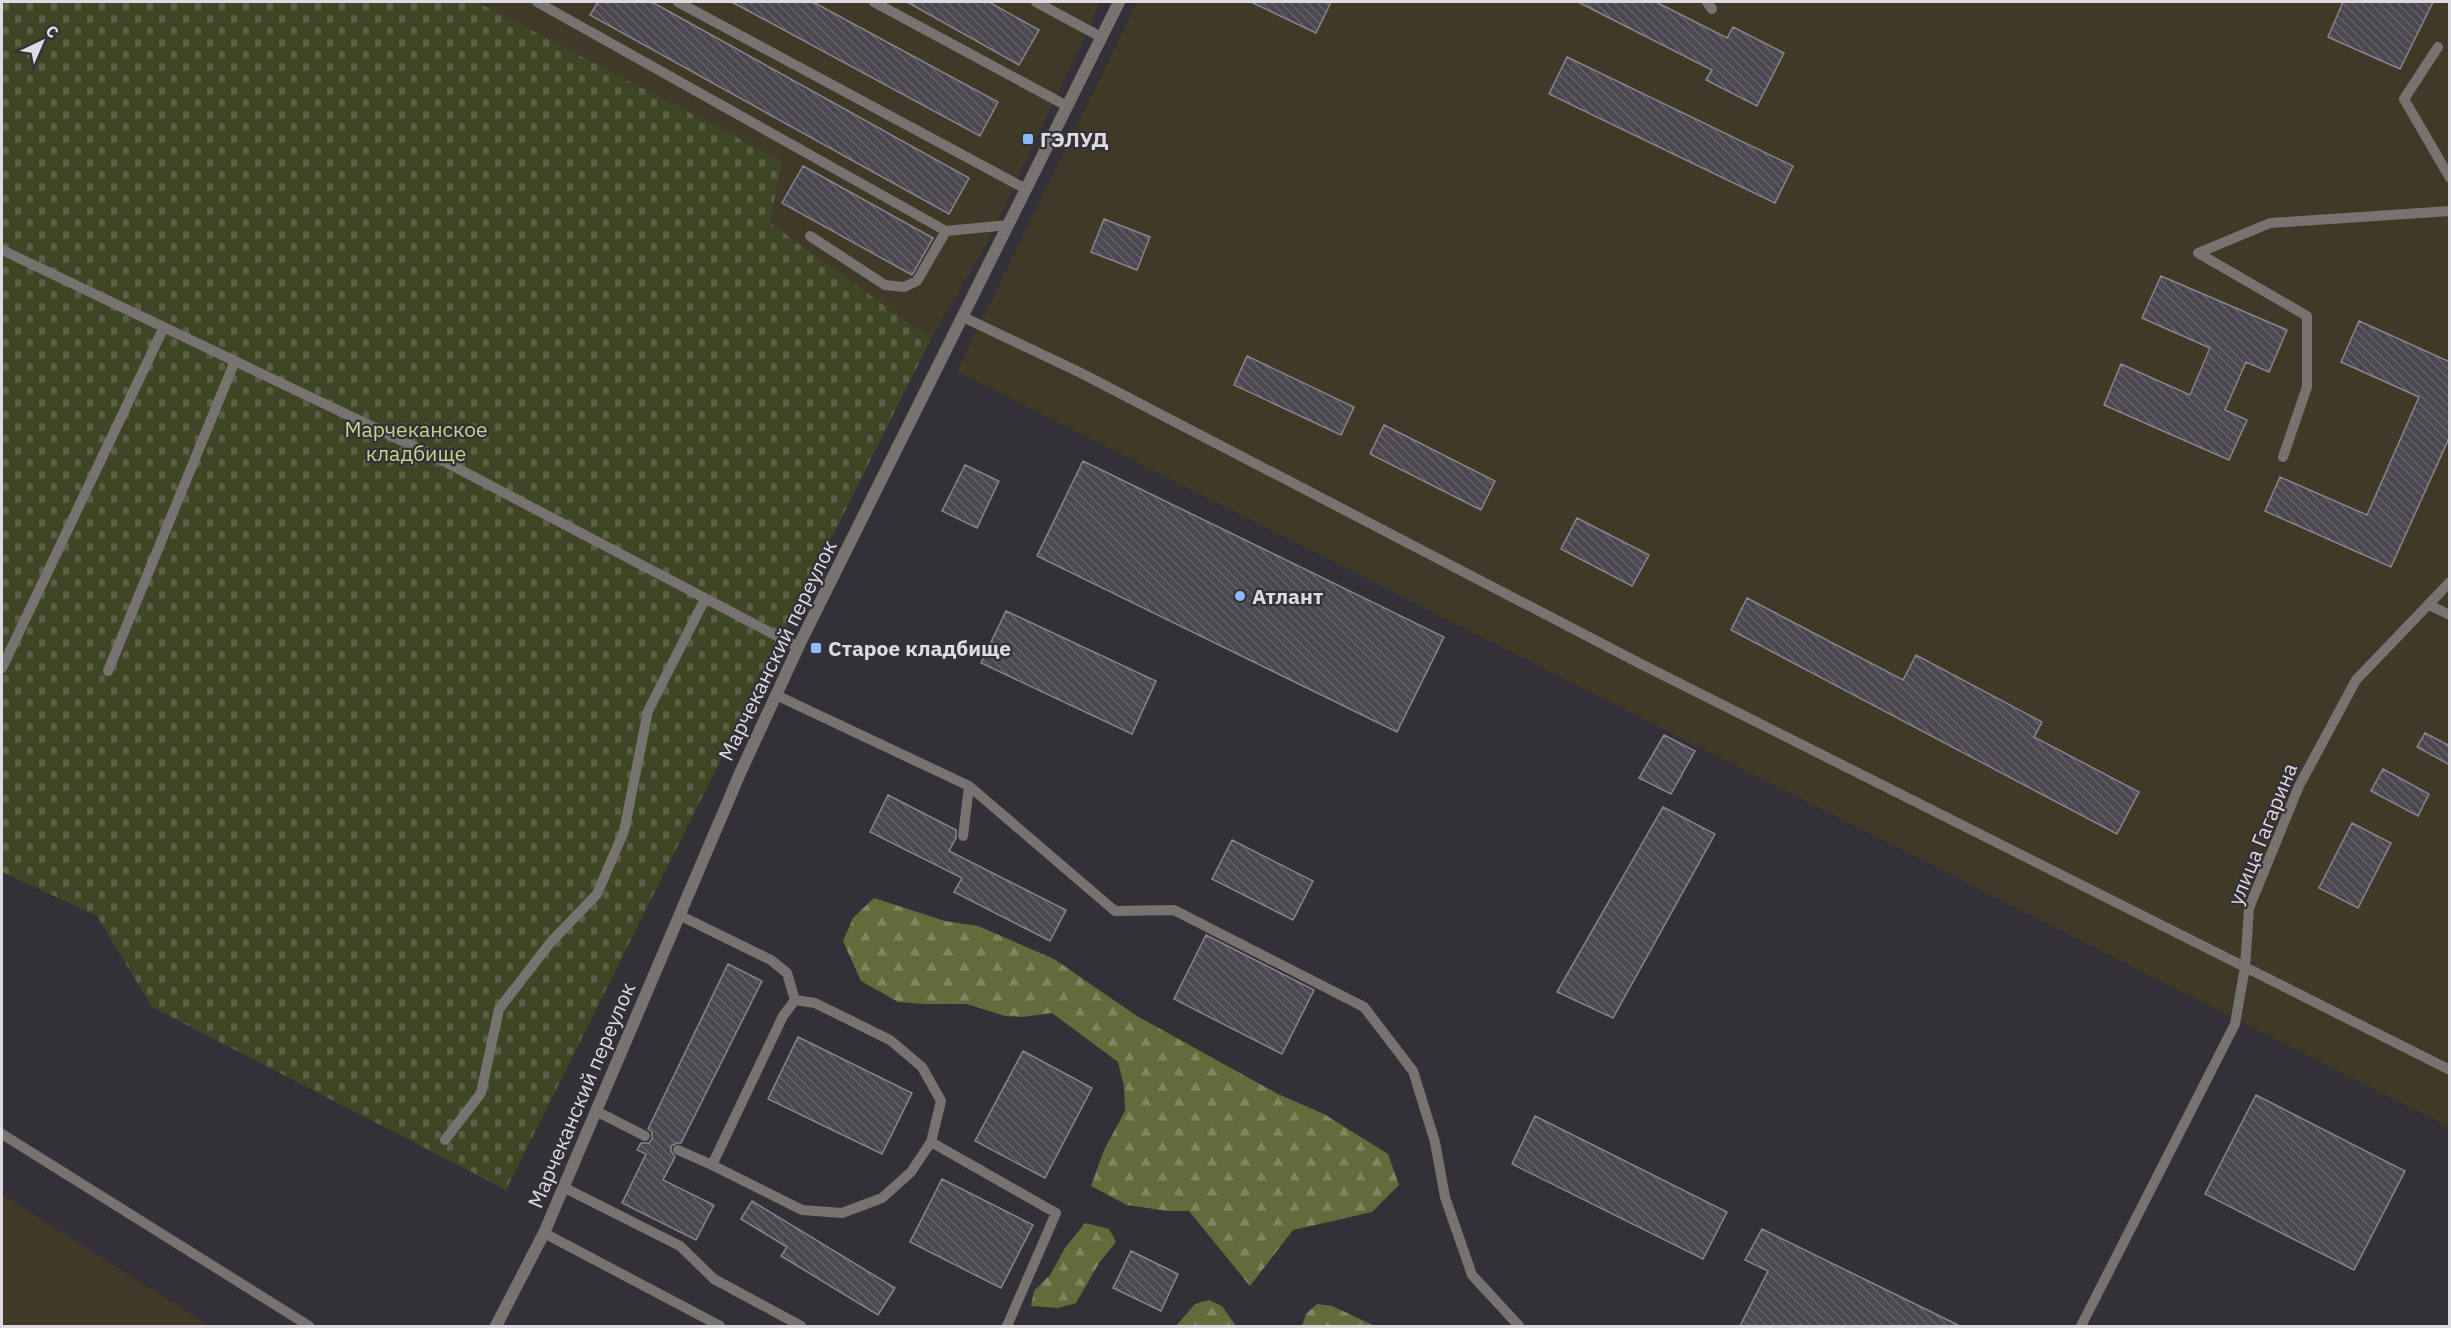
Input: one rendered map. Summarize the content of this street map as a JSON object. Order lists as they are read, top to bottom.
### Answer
{
  "streets": {
    "street": ["Марчеканский переулок"],
    "lane": ["улица Гагарина"]
  },
  "parks": ["Марчеканское кладбище"],
  "places": {
    "transit": ["ГЭЛУД", "Старое кладбище"],
    "other": ["Атлант"]
  },
  "north": "top right"
}
